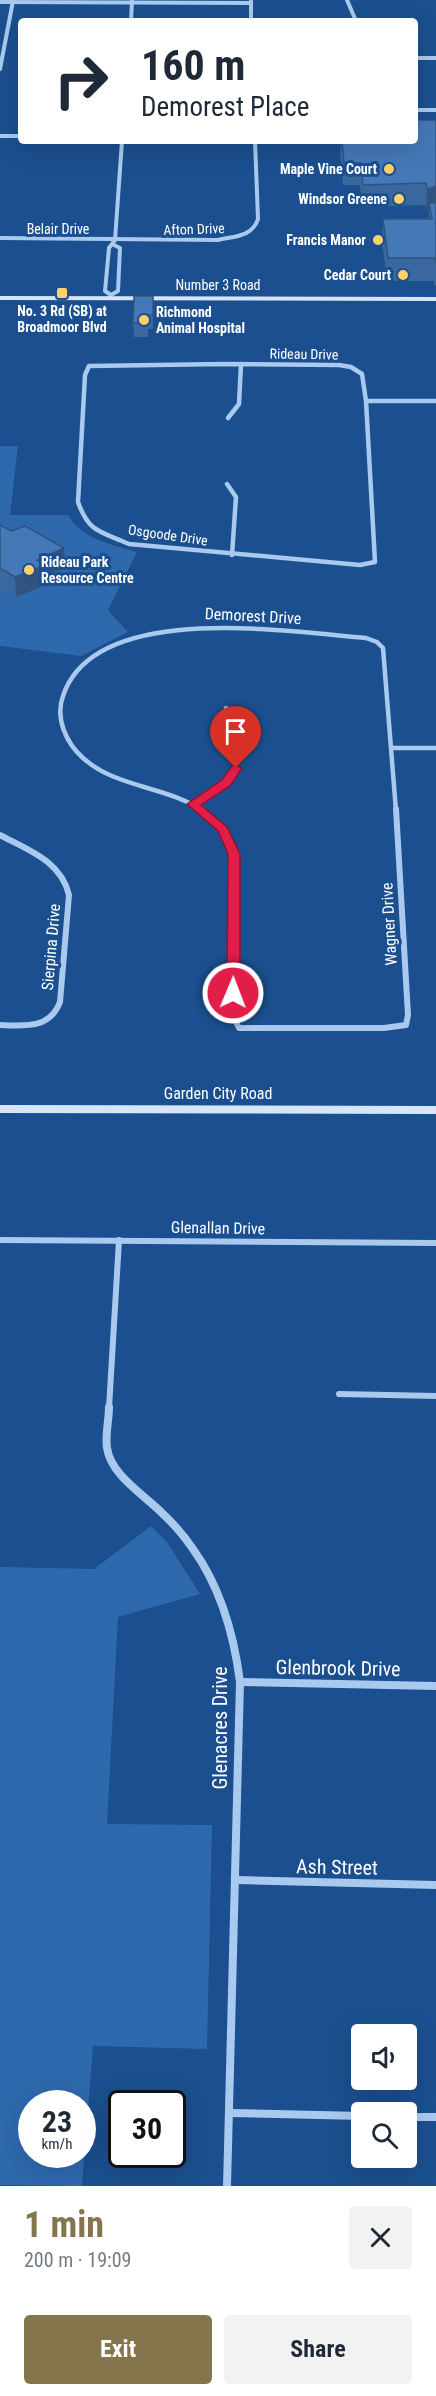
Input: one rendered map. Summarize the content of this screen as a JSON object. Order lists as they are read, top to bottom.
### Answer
{
  "streets": {
    "main road": ["Number 3 Road", "Garden City Road"],
    "street": [
      "Belair Drive",
      "Afton Drive",
      "Rideau Drive",
      "Osgoode Drive",
      "Demorest Drive",
      "Wagner Drive",
      "Sierpina Drive",
      "Glenallan Drive",
      "Glenbrook Drive",
      "Glenacres Drive",
      "Ash Street"
    ]
  },
  "crossings": [
    ["Belair Drive", "Afton Drive"],
    ["Rideau Drive", "Osgoode Drive"],
    ["Demorest Drive", "Wagner Drive"],
    ["Glenallan Drive", "Glenacres Drive"],
    ["Glenbrook Drive", "Glenacres Drive"],
    ["Glenacres Drive", "Ash Street"]
  ],
  "places": {
    "other": [
      "Maple Vine Court",
      "Windsor Greene",
      "Francis Manor",
      "Cedar Court",
      "Richmond Animal Hospital",
      "Rideau Park Resource Centre"
    ],
    "transit": ["No. 3 Rd (SB) at Broadmoor Blvd"]
  },
  "page": {
    "turn": ["160 m", "Demorest Place"],
    "speed": "23 km/h",
    "limit": "30",
    "heading": ["1 min", "200 m · 19:09"],
    "buttons": ["Exit", "Share"]
  }
}
